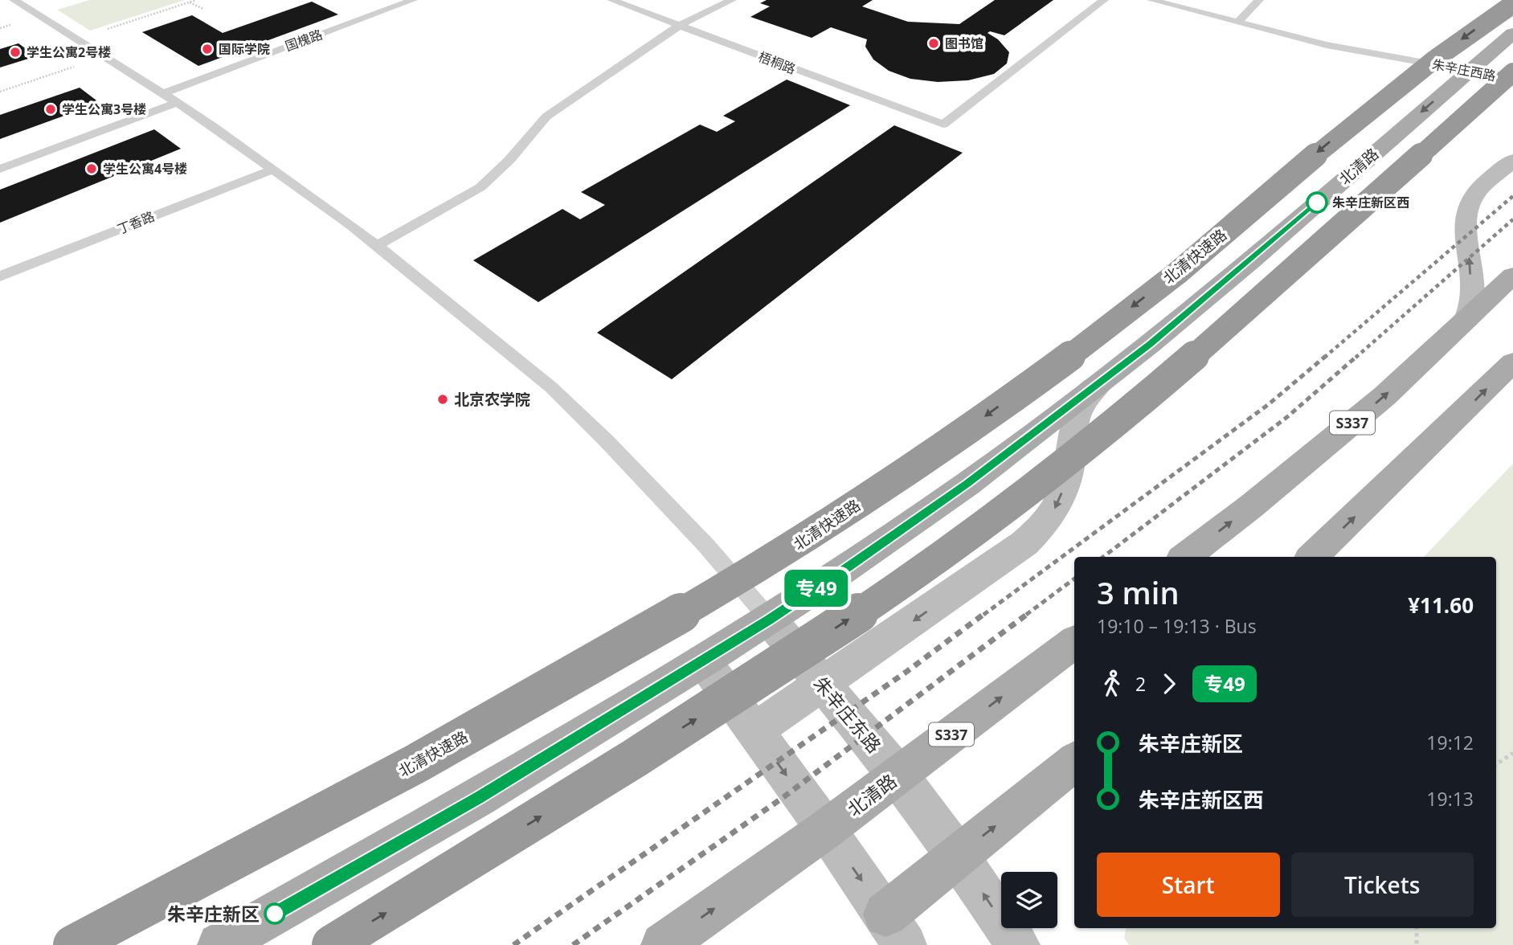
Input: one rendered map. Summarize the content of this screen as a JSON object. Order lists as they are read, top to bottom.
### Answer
{
  "streets": {
    "highway": ["北清快速路"],
    "main road": ["北清路", "S337"],
    "street": ["朱辛庄西路", "朱辛庄东路"],
    "lane": ["国槐路", "梧桐路", "丁香路"]
  },
  "crossings": [
    ["国槐路", "朱辛庄东路"],
    ["朱辛庄西路", "北清路"],
    ["北清路", "朱辛庄东路"],
    ["丁香路", "朱辛庄东路"]
  ],
  "places": [
    "图书馆",
    "国际学院",
    "学生公寓2号楼",
    "学生公寓3号楼",
    "学生公寓4号楼",
    "朱辛庄新区西",
    "北京农学院",
    "朱辛庄新区"
  ],
  "lines": ["bus line 专49"],
  "page": {
    "on_map": "专49",
    "heading": ["3 min", "19:10 – 19:13 · Bus", "¥11.60"],
    "legs": ["2", "专49"],
    "list": [
      {
        "name": "朱辛庄新区",
        "value": "19:12"
      },
      {
        "name": "朱辛庄新区西",
        "value": "19:13"
      }
    ],
    "buttons": ["Start", "Tickets"]
  }
}
